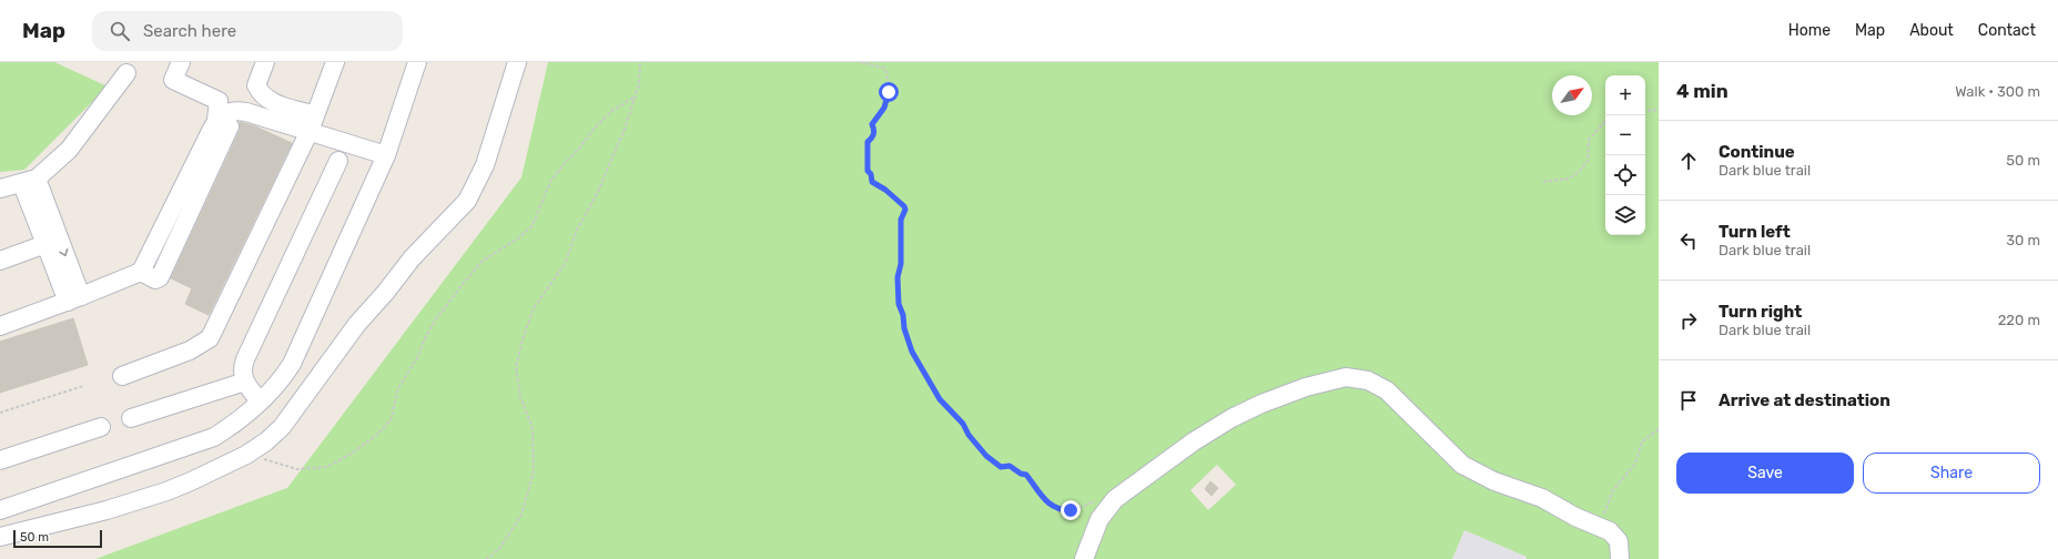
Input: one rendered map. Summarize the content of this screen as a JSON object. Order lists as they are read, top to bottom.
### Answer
{
  "scale_bar": "50 m",
  "north": "top right",
  "page": {
    "header": "Map",
    "search": "Search here",
    "nav": [
      "Home",
      "Map",
      "About",
      "Contact"
    ],
    "heading": ["4 min", "Walk · 300 m"],
    "map_buttons": ["+", "−"],
    "list": [
      ["Continue", "Dark blue trail", "50 m"],
      ["Turn left", "Dark blue trail", "30 m"],
      ["Turn right", "Dark blue trail", "220 m"],
      "Arrive at destination"
    ],
    "buttons": ["Save", "Share"],
    "scale": "50 m"
  }
}
